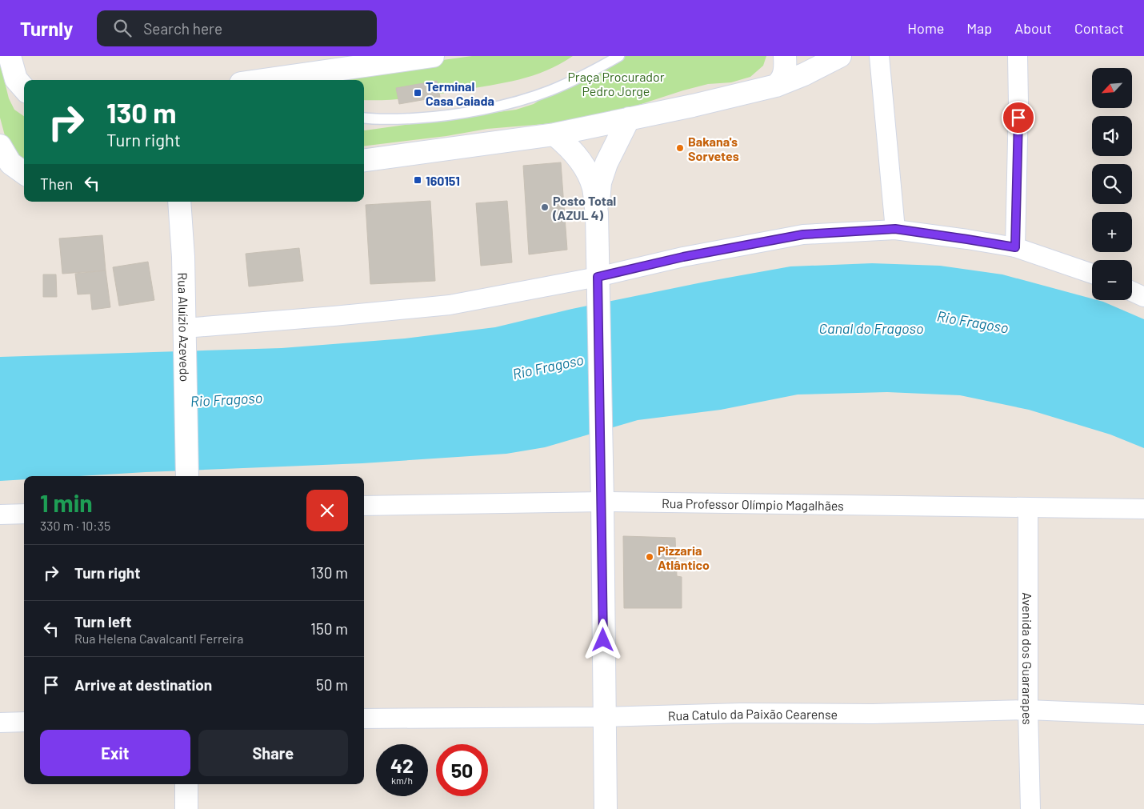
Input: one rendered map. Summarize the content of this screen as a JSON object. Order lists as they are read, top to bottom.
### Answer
{
  "streets": {
    "main road": ["Rua Aluízio Azevedo"],
    "street": ["Rua Professor Olímpio Magalhães", "Avenida dos Guararapes", "Rua Catulo da Paixão Cearense"]
  },
  "crossings": [
    ["Rua Professor Olímpio Magalhães", "Avenida dos Guararapes"],
    ["Avenida dos Guararapes", "Rua Catulo da Paixão Cearense"]
  ],
  "water": ["Rio Fragoso", "Canal do Fragoso"],
  "parks": ["Praça Procurador Pedro Jorge"],
  "places": {
    "transit": ["Terminal Casa Caiada", "160151"],
    "other": ["Bakana's Sorvetes", "Posto Total (AZUL 4)", "Pizzaria Atlântico"]
  },
  "north": "bottom left",
  "page": {
    "header": "Turnly",
    "search": "Search here",
    "nav": [
      "Home",
      "Map",
      "About",
      "Contact"
    ],
    "map_buttons": ["+", "−"],
    "turn": ["130 m", "Turn right"],
    "then": "Then",
    "heading": ["1 min", "330 m · 10:35"],
    "list": [
      {
        "name": "Turn right",
        "value": "130 m"
      },
      {
        "name": "Turn left",
        "note": "Rua Helena CavalcantI Ferreira",
        "value": "150 m"
      },
      {
        "name": "Arrive at destination",
        "value": "50 m"
      }
    ],
    "buttons": ["Exit", "Share"],
    "speed": "42 km/h",
    "limit": "50"
  }
}
